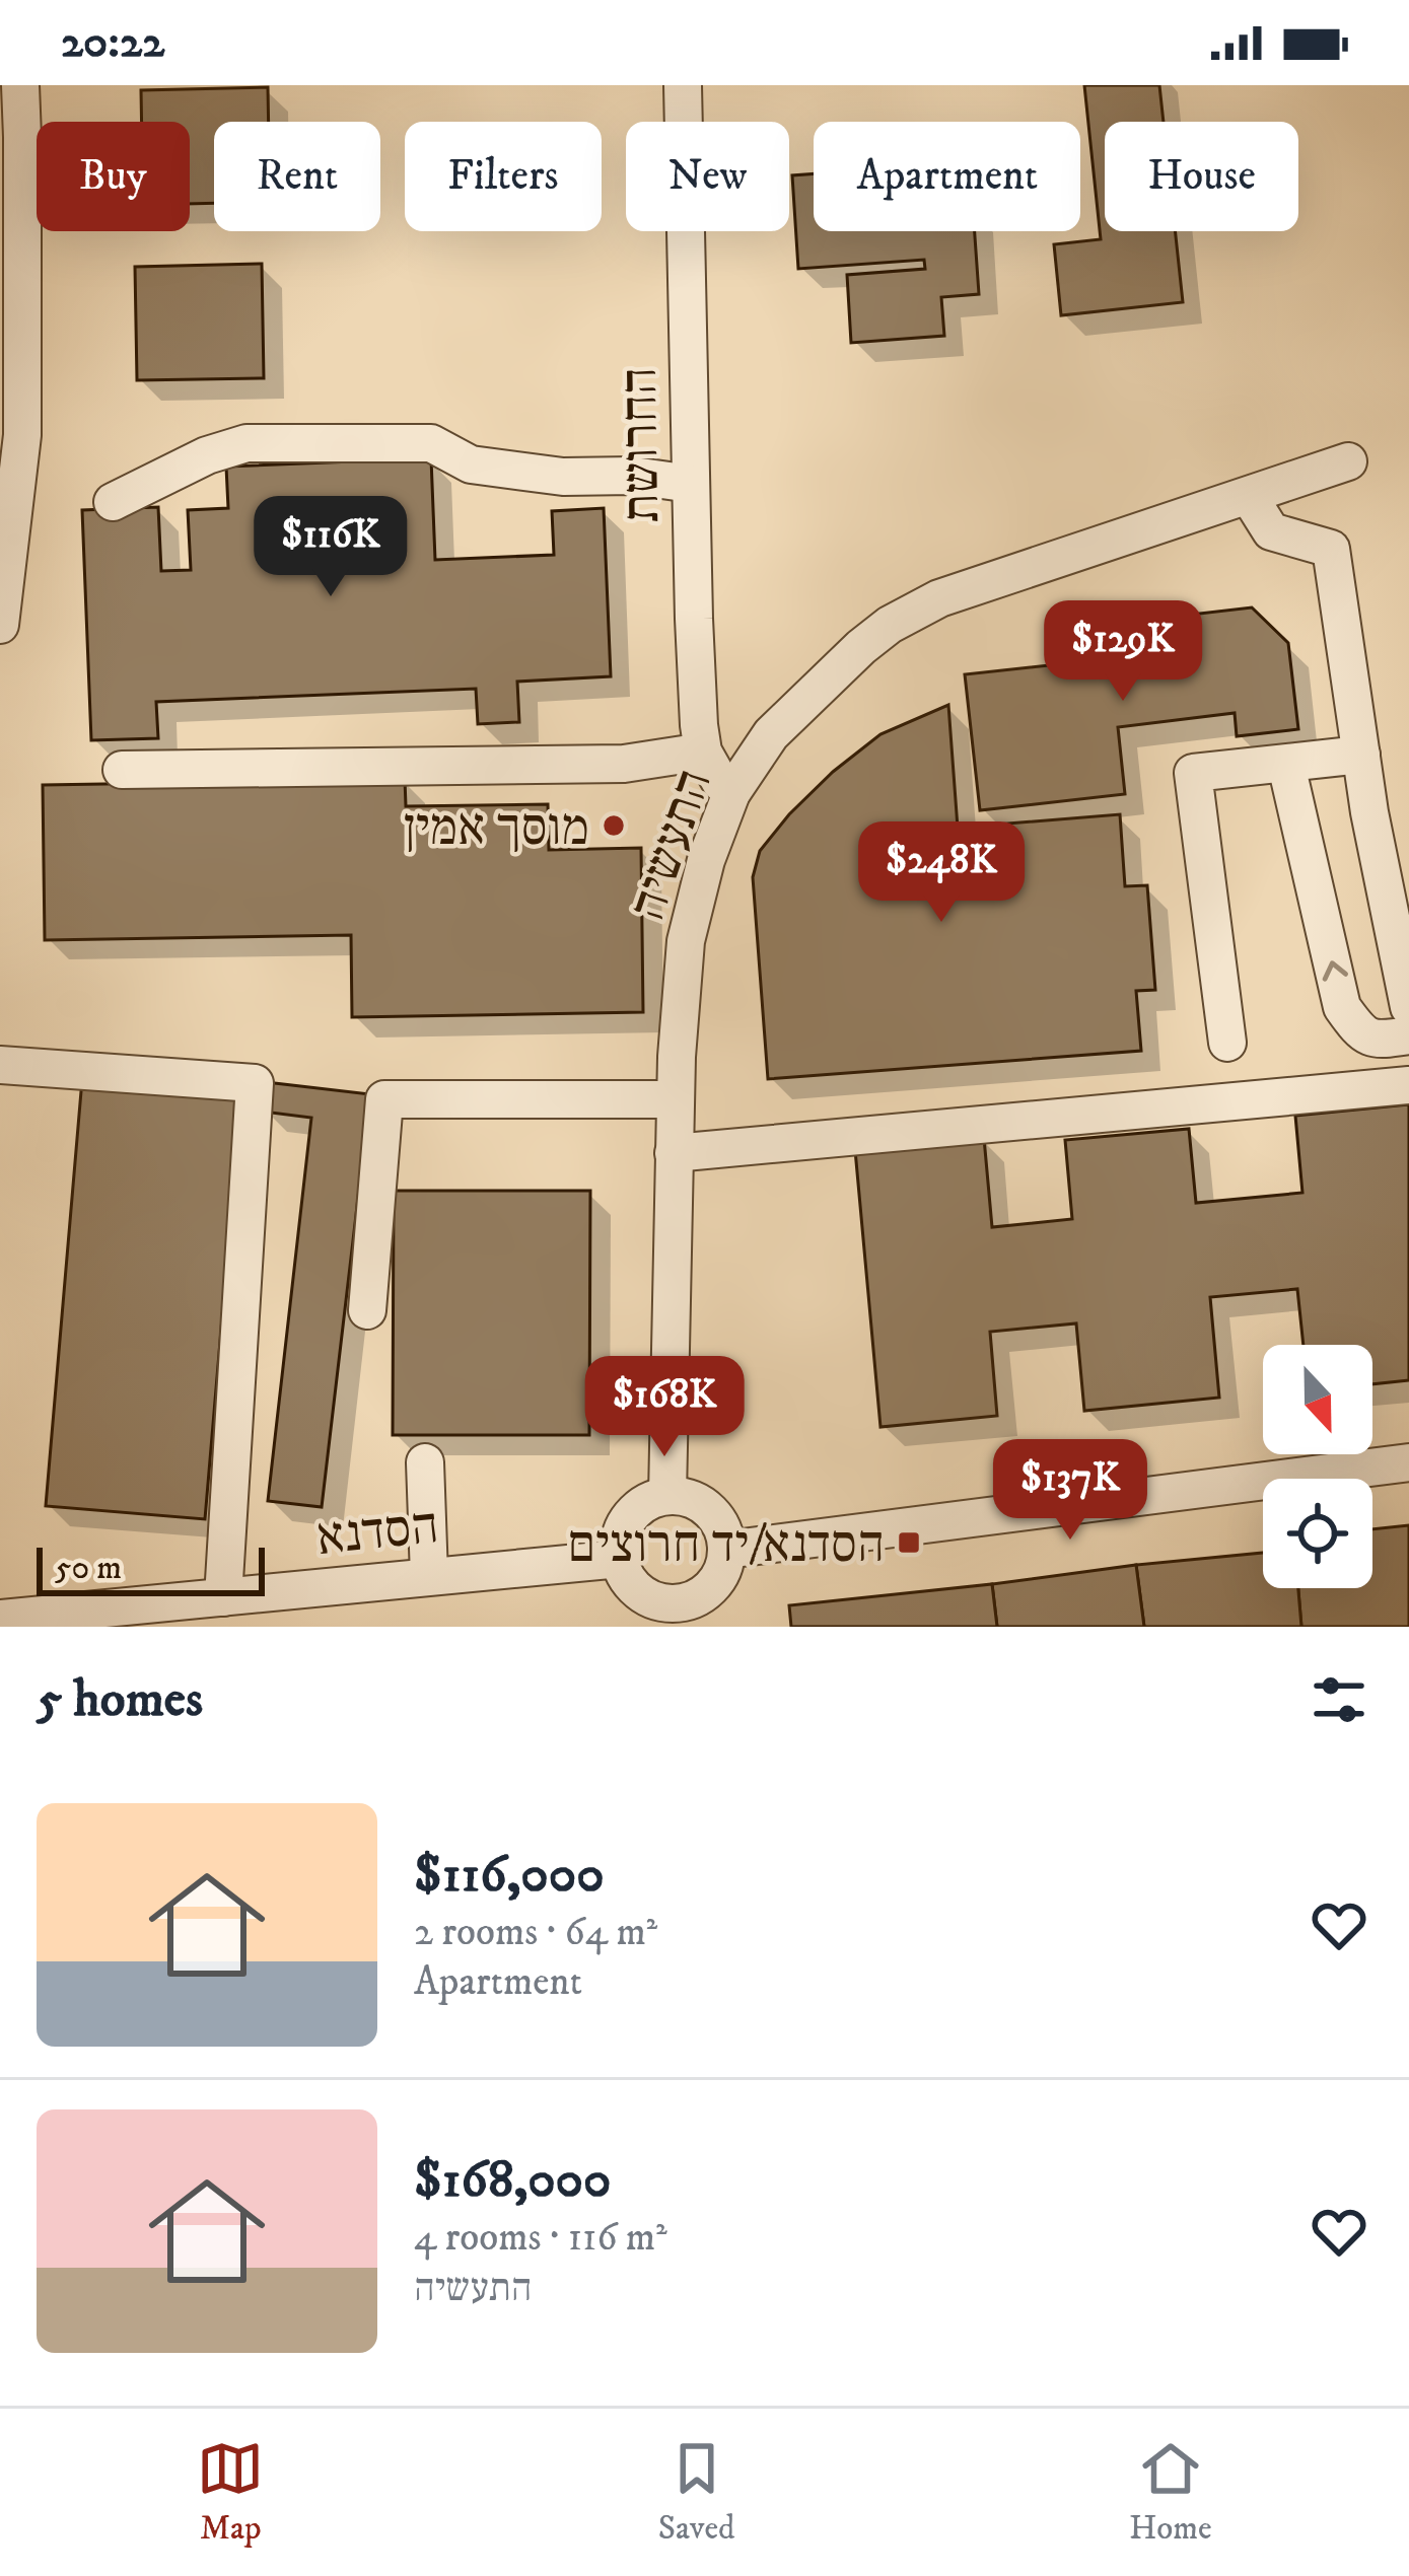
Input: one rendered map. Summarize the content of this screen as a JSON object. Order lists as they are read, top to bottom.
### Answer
{
  "streets": {
    "street": ["החרושת", "התעשיה", "הסדנא"]
  },
  "crossings": [
    ["התעשיה", "הסדנא"]
  ],
  "places": {
    "other": ["מוסך אמין"],
    "transit": ["הסדנא/יד חרוצים"]
  },
  "scale_bar": "50 m",
  "north": "bottom",
  "page": {
    "status": "20:22",
    "chip": [
      "Buy",
      "Rent",
      "Filters",
      "New",
      "Apartment",
      "House"
    ],
    "price": [
      "$116K",
      "$129K",
      "$248K",
      "$168K",
      "$137K"
    ],
    "scale": "50 m",
    "heading": "5 homes",
    "list": [
      {
        "name": "$116,000",
        "note": "2 rooms · 64 m² · Apartment"
      },
      {
        "name": "$168,000",
        "note": "4 rooms · 116 m² · התעשיה"
      }
    ],
    "tabs": ["Map", "Saved", "Home"]
  }
}
